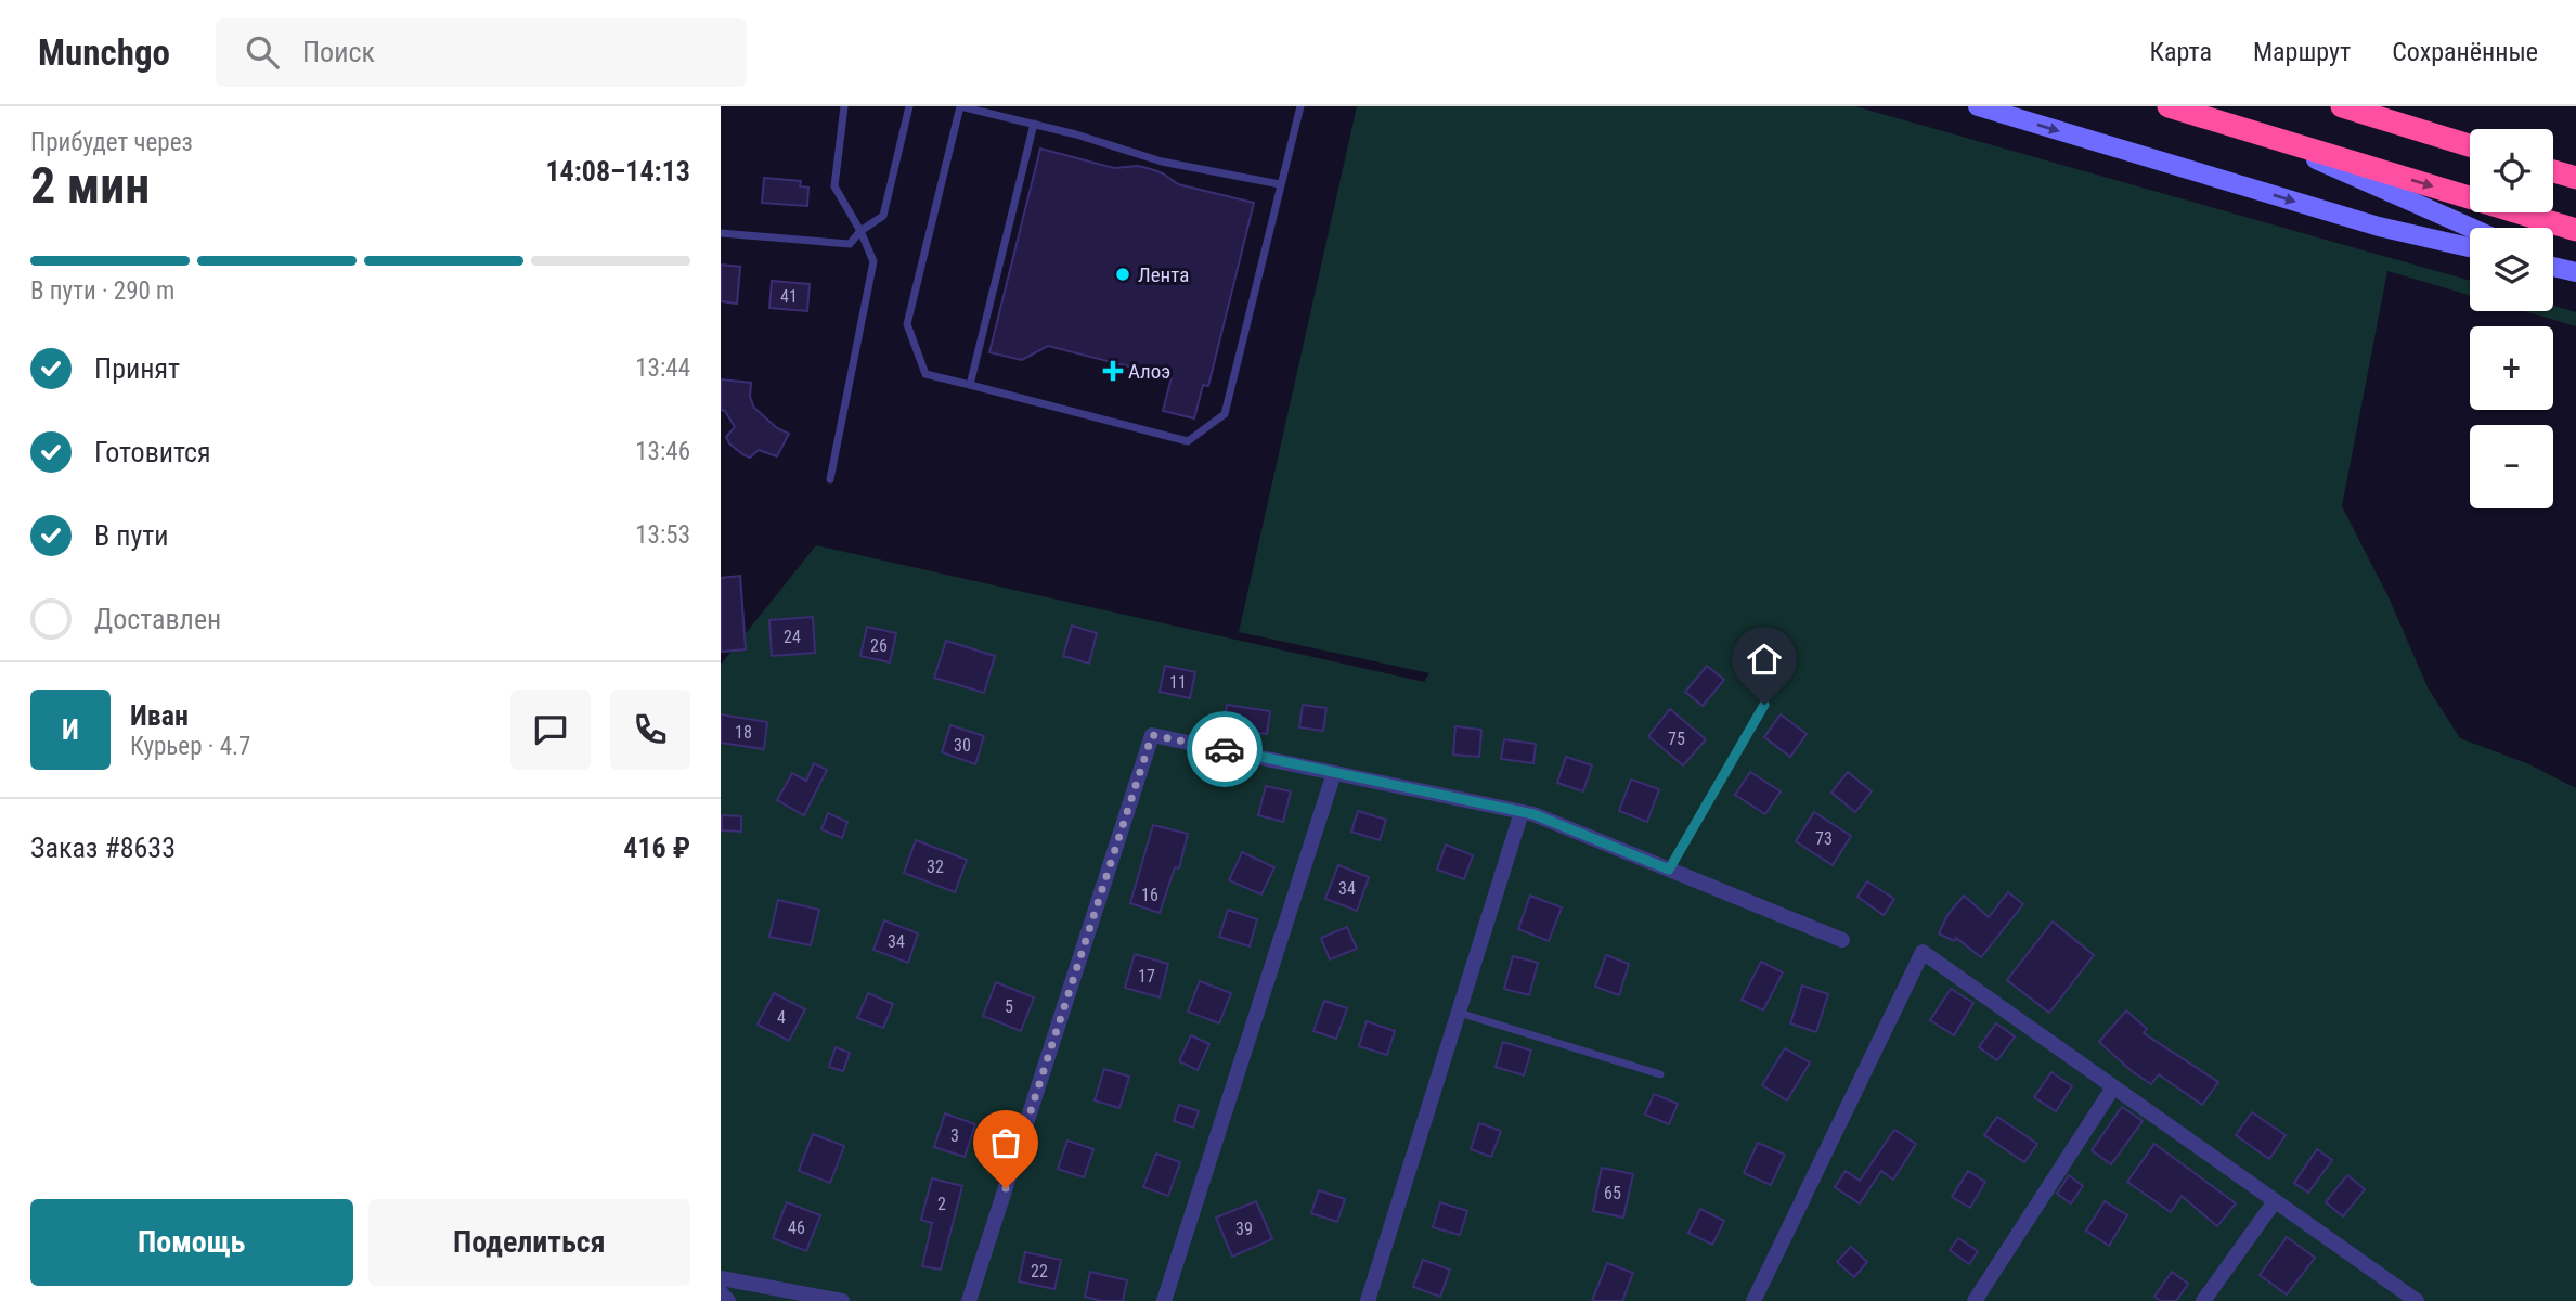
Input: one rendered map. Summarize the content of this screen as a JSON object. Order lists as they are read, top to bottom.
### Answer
{
  "places": {
    "other": ["Лента"],
    "health": ["Алоэ"]
  },
  "house_numbers": [
    "41",
    "24",
    "26",
    "11",
    "18",
    "75",
    "30",
    "73",
    "32",
    "34",
    "16",
    "34",
    "17",
    "5",
    "4",
    "3",
    "65",
    "2",
    "46",
    "39",
    "22"
  ],
  "page": {
    "header": "Munchgo",
    "search": "Поиск",
    "nav": ["Карта", "Маршрут", "Сохранённые"],
    "heading": ["2 мин", "Прибудет через", "14:08–14:13"],
    "panel": [
      "Иван",
      "Курьер · 4.7",
      "Заказ #8633",
      "416 ₽"
    ],
    "map_buttons": ["+", "−"],
    "bar": "В пути · 290 m",
    "list": [
      ["Принят", "13:44"],
      ["Готовится", "13:46"],
      ["В пути", "13:53"],
      "Доставлен"
    ],
    "round": "И",
    "buttons": ["Помощь", "Поделиться"]
  }
}
